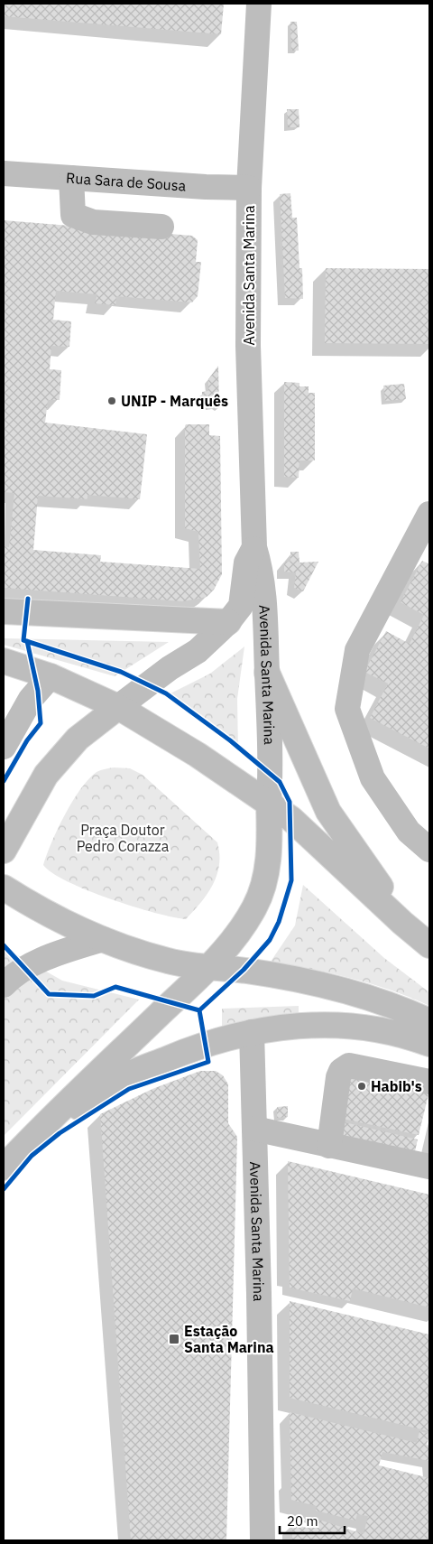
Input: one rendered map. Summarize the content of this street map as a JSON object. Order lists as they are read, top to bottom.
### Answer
{
  "streets": {
    "main road": ["Rua Sara de Sousa", "Avenida Santa Marina"]
  },
  "crossings": [
    ["Rua Sara de Sousa", "Avenida Santa Marina"]
  ],
  "parks": ["Praça Doutor Pedro Corazza"],
  "places": {
    "other": ["UNIP - Marquês", "Habib's"],
    "transit": ["Estação Santa Marina"]
  },
  "scale_bar": "20 m"
}
